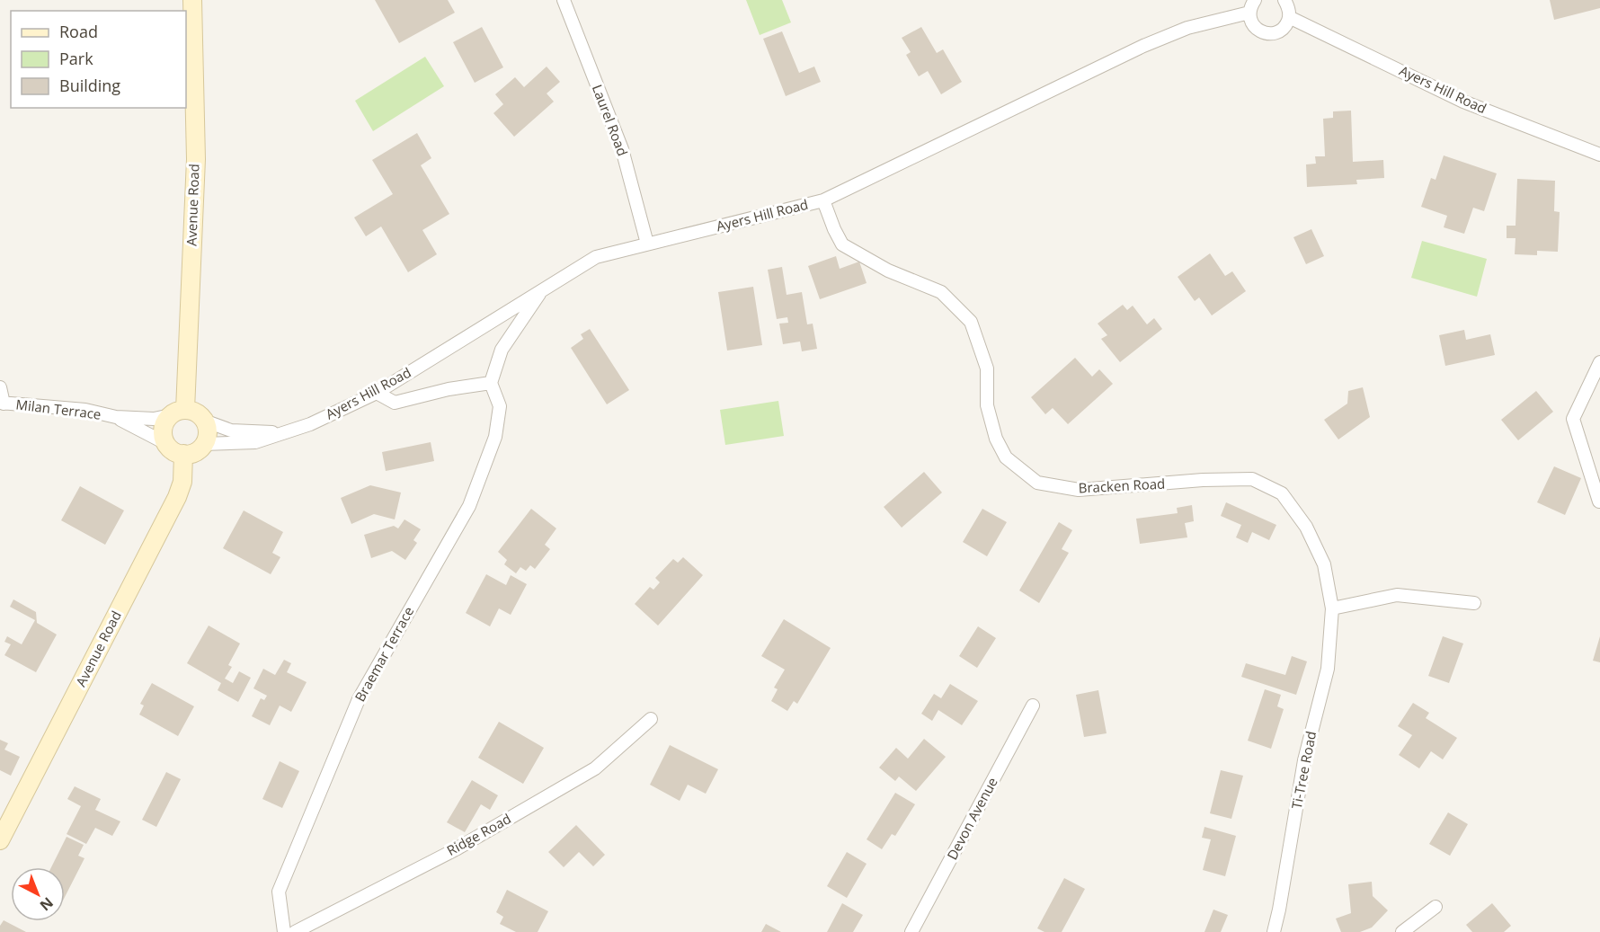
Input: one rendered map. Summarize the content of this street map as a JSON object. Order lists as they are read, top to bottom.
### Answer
{
  "streets": {
    "street": [
      "Ayers Hill Road",
      "Laurel Road",
      "Avenue Road",
      "Milan Terrace",
      "Bracken Road",
      "Braemar Terrace",
      "Ti-Tree Road",
      "Devon Avenue",
      "Ridge Road"
    ]
  },
  "crossings": [
    ["Ayers Hill Road", "Laurel Road"],
    ["Ayers Hill Road", "Avenue Road"],
    ["Ayers Hill Road", "Milan Terrace"],
    ["Ayers Hill Road", "Bracken Road"],
    ["Avenue Road", "Milan Terrace"],
    ["Bracken Road", "Ti-Tree Road"]
  ],
  "legend": ["Road", "Park", "Building"],
  "north": "bottom right"
}
